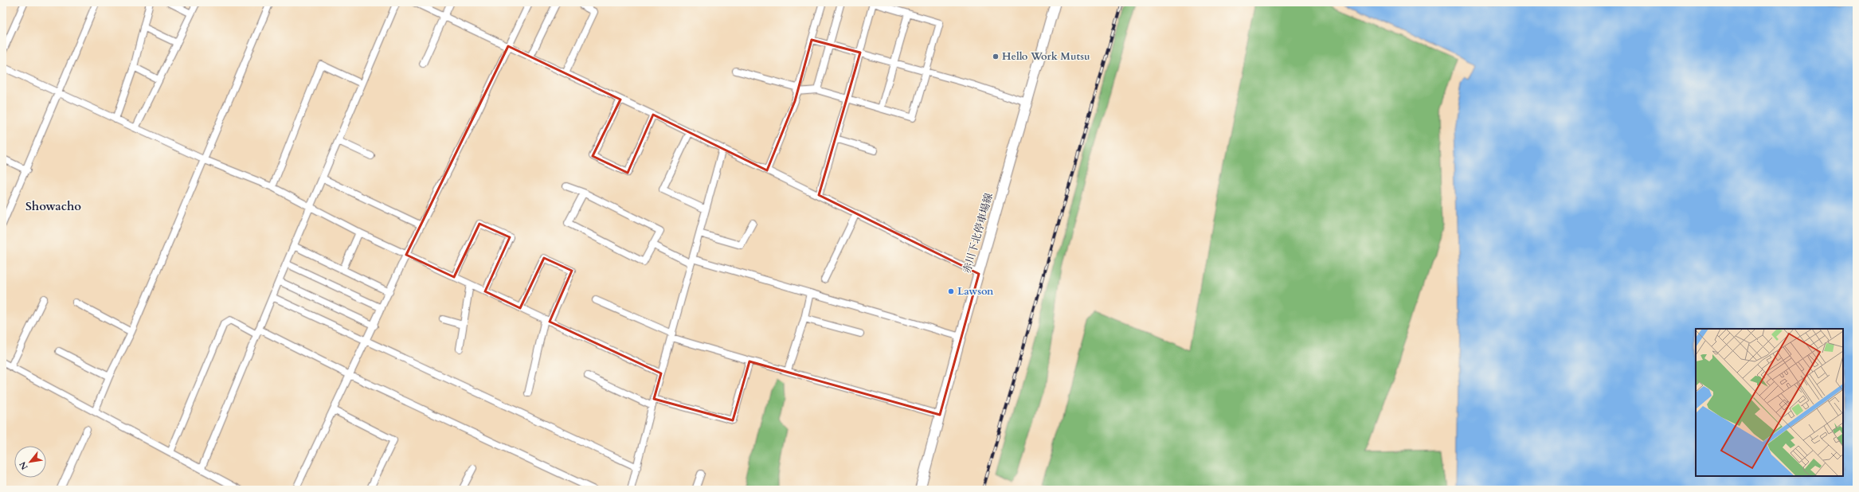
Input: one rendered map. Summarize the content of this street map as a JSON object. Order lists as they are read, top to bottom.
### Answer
{
  "streets": {
    "main road": ["赤川下北停車場線"]
  },
  "districts": ["Showacho"],
  "places": ["Hello Work Mutsu", "Lawson"],
  "north": "bottom left"
}
